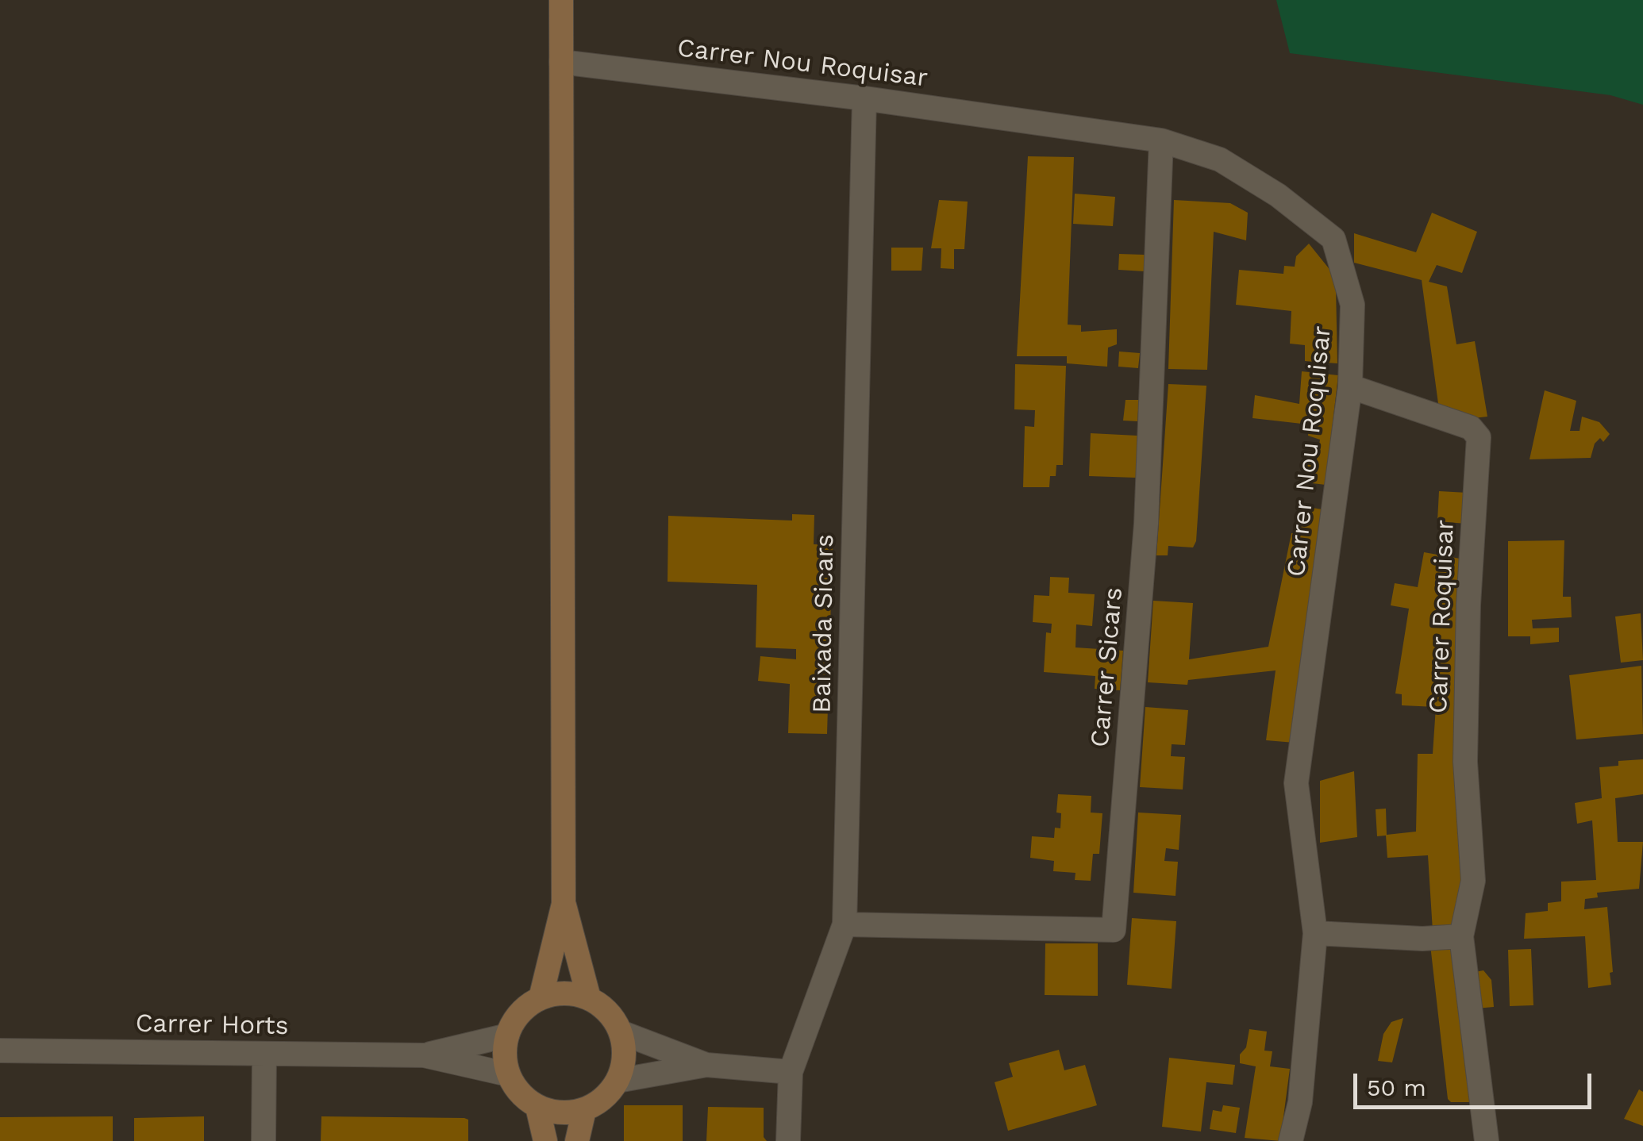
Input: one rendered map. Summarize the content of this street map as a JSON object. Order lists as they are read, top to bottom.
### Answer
{
  "streets": {
    "street": [
      "Carrer Nou Roquisar",
      "Carrer Roquisar",
      "Baixada Sicars",
      "Carrer Sicars",
      "Carrer Horts"
    ]
  },
  "crossings": [
    ["Carrer Nou Roquisar", "Carrer Roquisar"],
    ["Carrer Nou Roquisar", "Baixada Sicars"],
    ["Carrer Nou Roquisar", "Carrer Sicars"],
    ["Baixada Sicars", "Carrer Sicars"]
  ],
  "scale_bar": "50 m"
}
